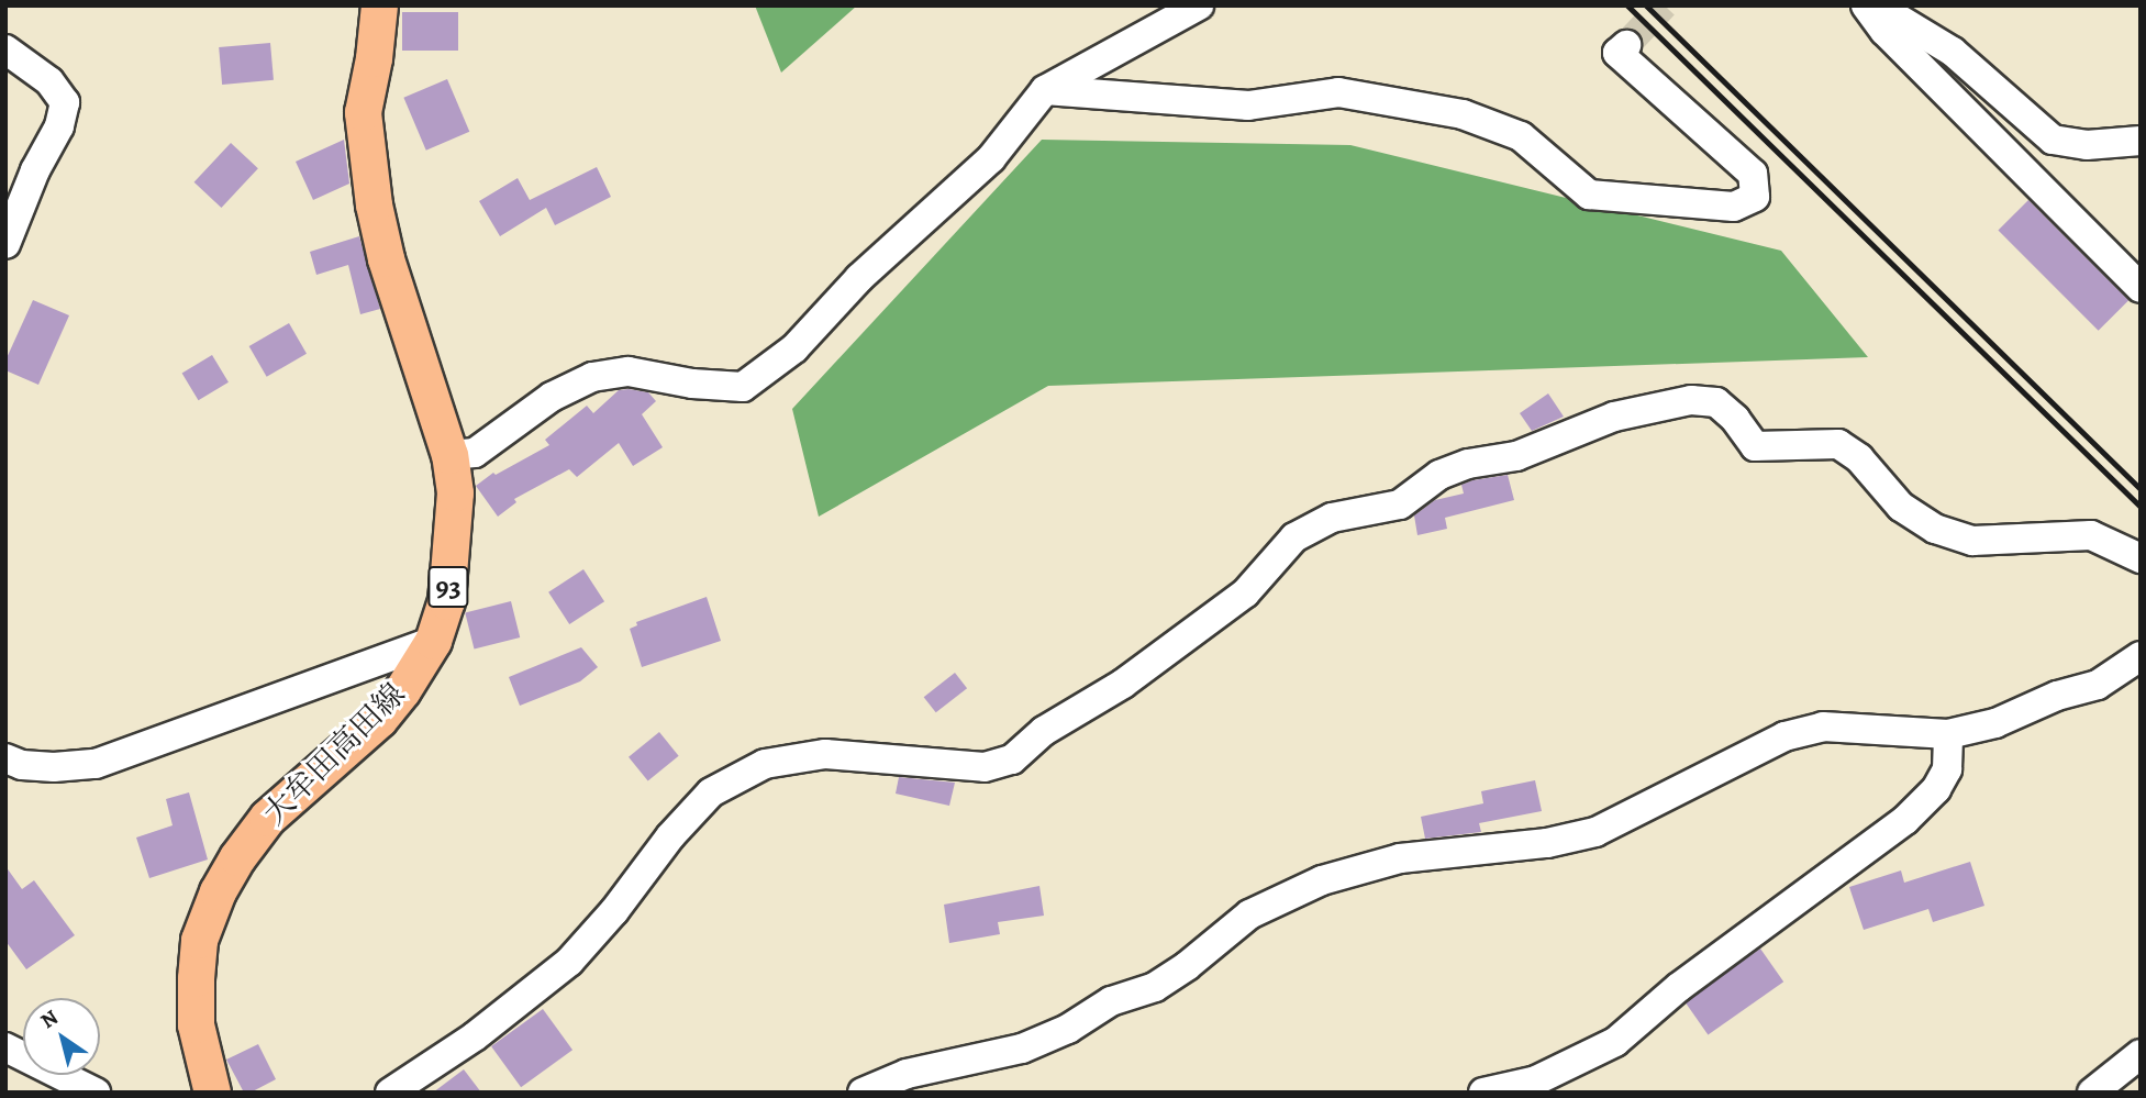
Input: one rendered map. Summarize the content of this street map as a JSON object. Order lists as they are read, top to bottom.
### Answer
{
  "streets": {
    "main road": ["93", "大牟田高田線"]
  },
  "north": "top left"
}
